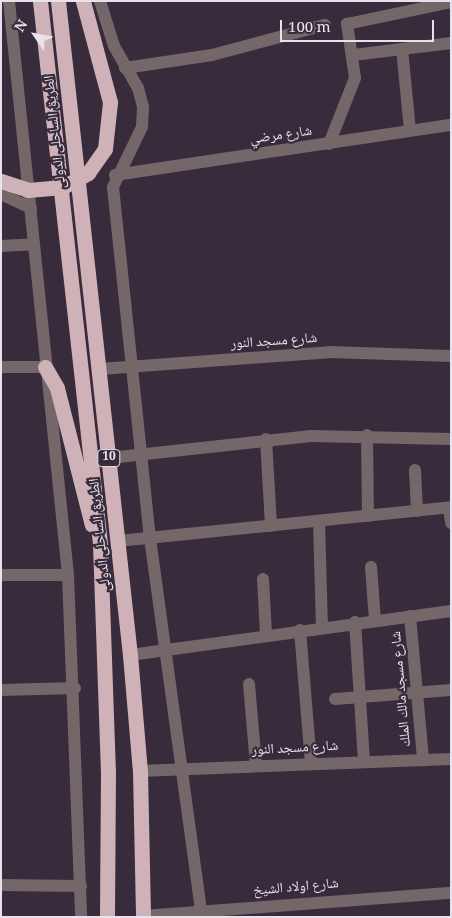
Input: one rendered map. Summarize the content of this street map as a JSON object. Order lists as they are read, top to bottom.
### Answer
{
  "streets": {
    "highway": ["الطريق الساحلى الدولى", "10"],
    "street": [
      "شارع مرضي",
      "شارع مسجد النور",
      "شارع مسجد مالك الملك",
      "شارع اولاد الشيخ"
    ]
  },
  "crossings": [
    ["الطريق الساحلى الدولى", "شارع مسجد النور"],
    ["الطريق الساحلى الدولى", "شارع اولاد الشيخ"],
    ["شارع مسجد النور", "شارع مسجد مالك الملك"]
  ],
  "scale_bar": "100 m",
  "north": "top left"
}
